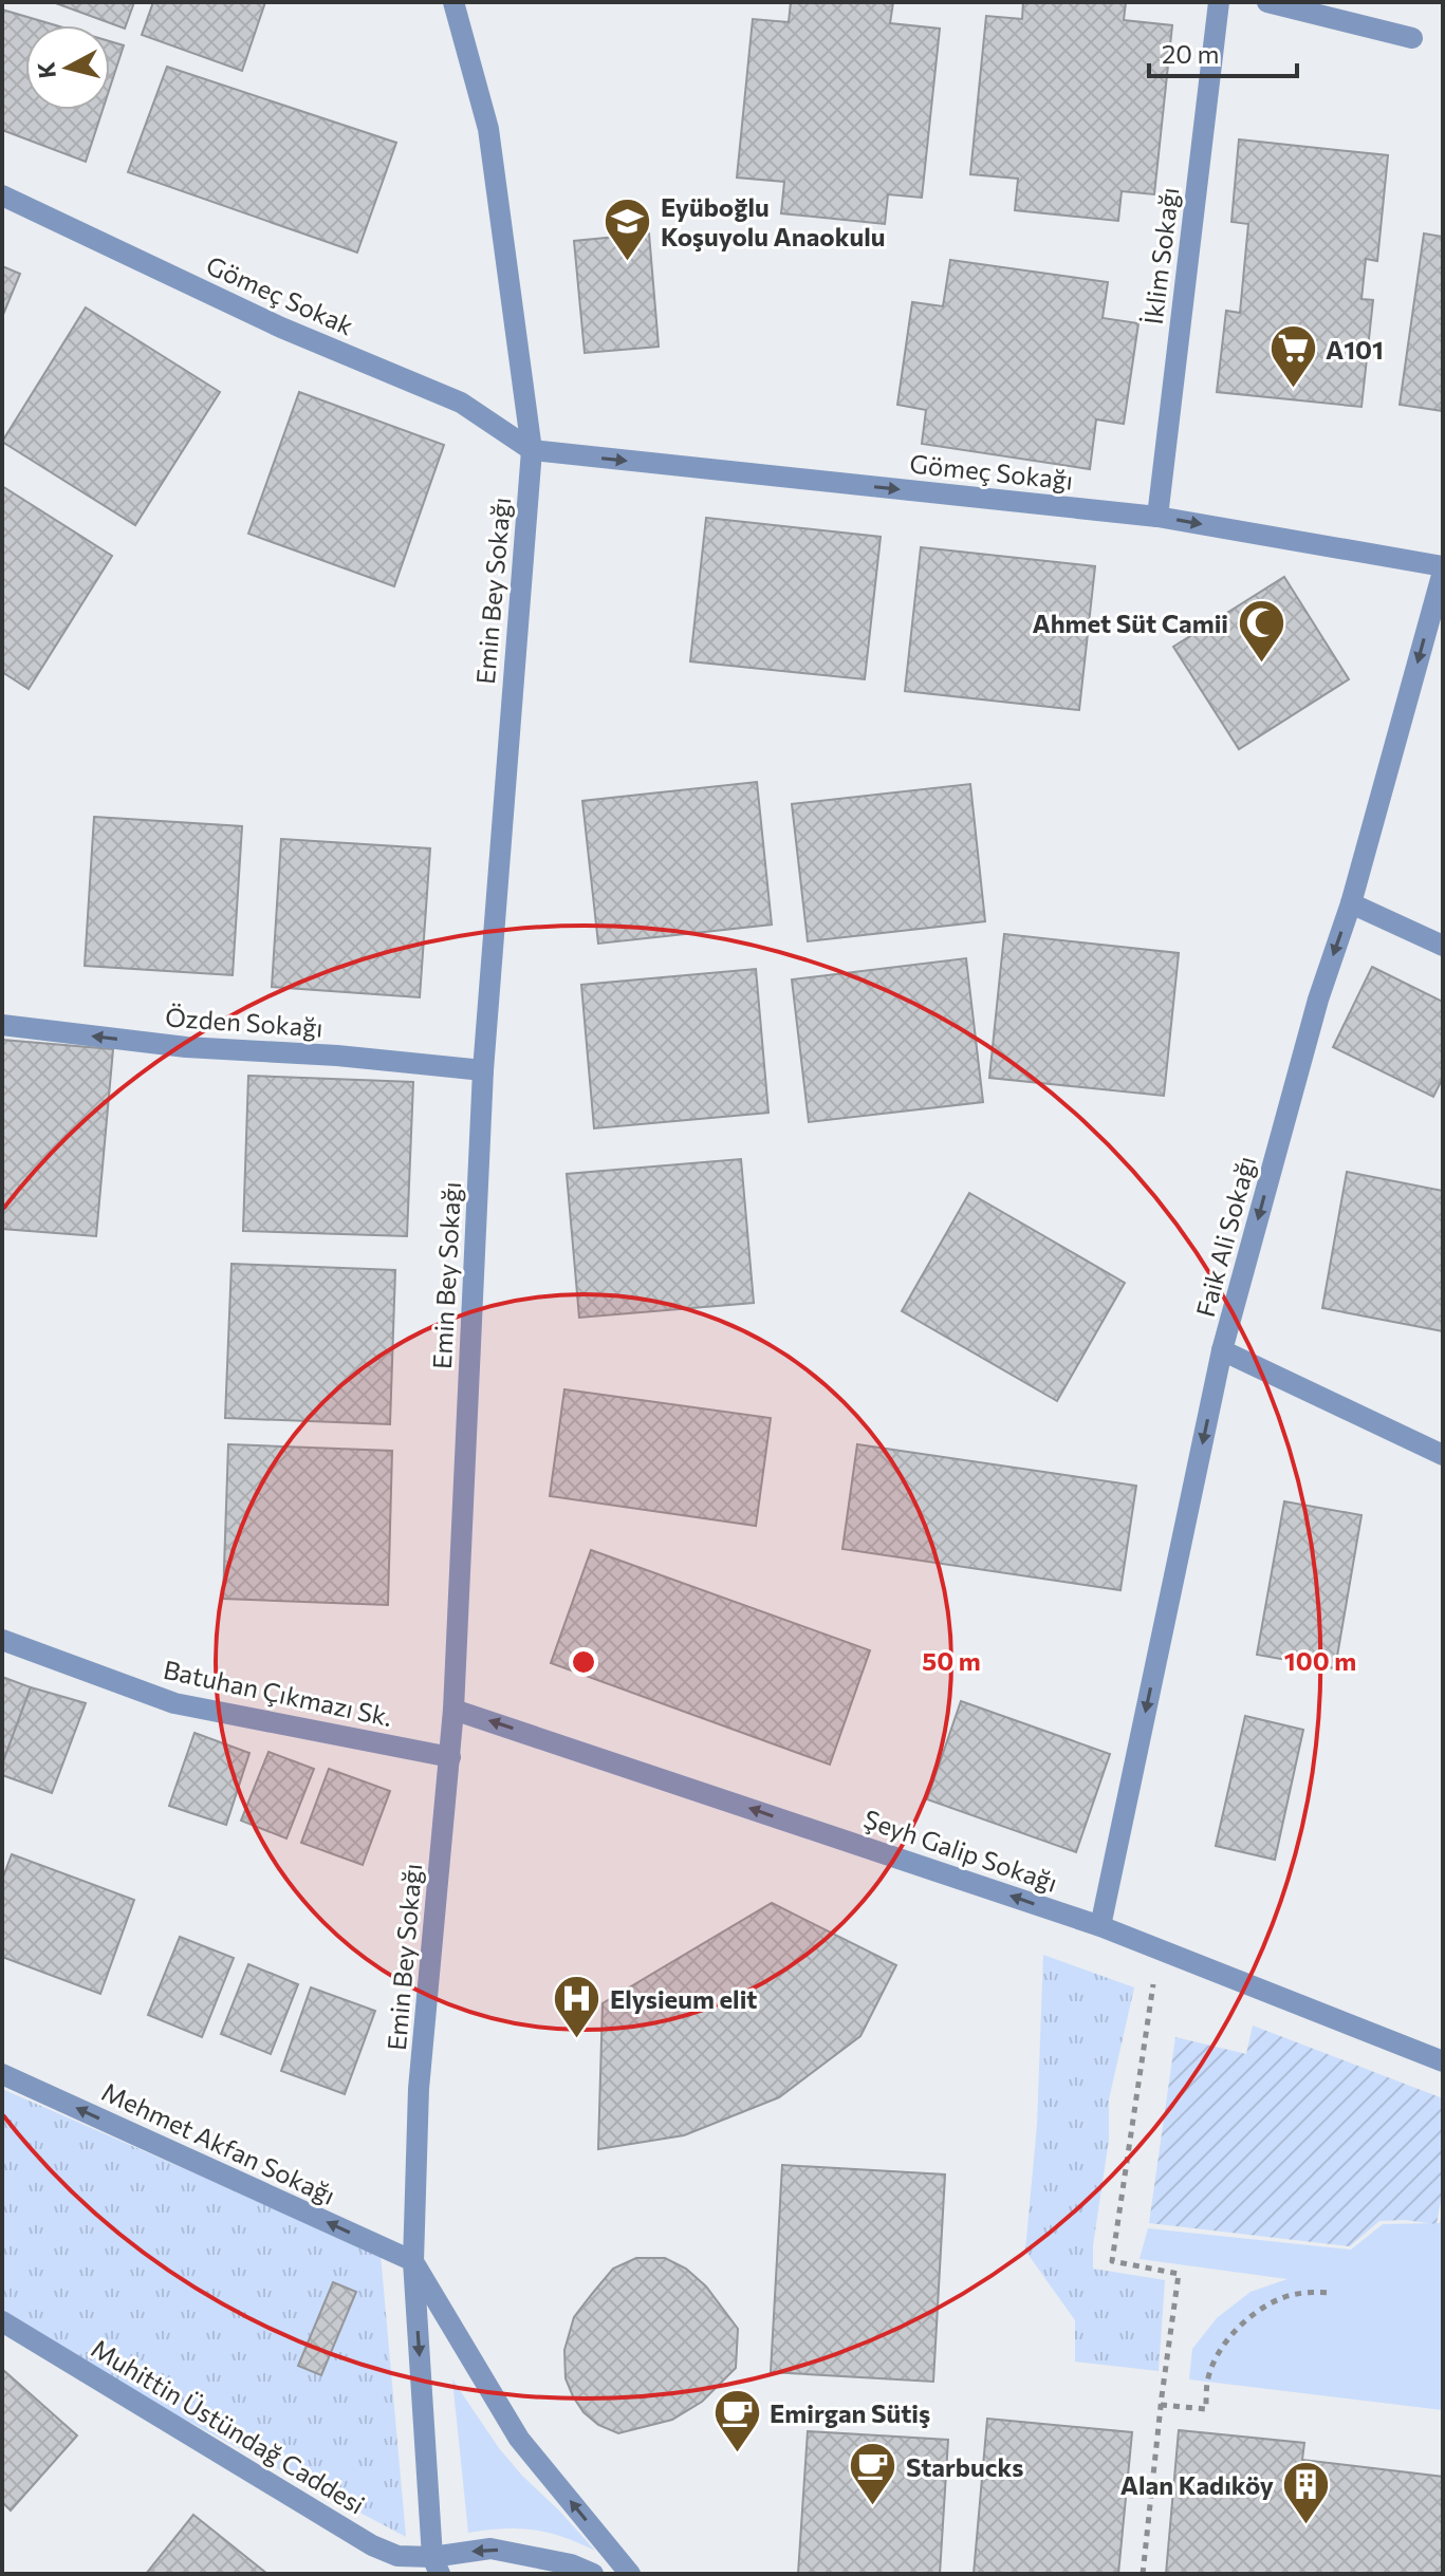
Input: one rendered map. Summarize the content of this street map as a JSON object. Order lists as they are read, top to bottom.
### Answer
{
  "streets": {
    "street": [
      "İklim Sokağı",
      "Gömeç Sokak",
      "Gömeç Sokağı",
      "Emin Bey Sokağı",
      "Özden Sokağı",
      "Faik Ali Sokağı",
      "Batuhan Çıkmazı Sk.",
      "Şeyh Galip Sokağı",
      "Mehmet Akfan Sokağı",
      "Muhittin Üstündağ Caddesi"
    ]
  },
  "crossings": [
    ["İklim Sokağı", "Gömeç Sokağı"],
    ["Gömeç Sokak", "Gömeç Sokağı"],
    ["Gömeç Sokak", "Emin Bey Sokağı"],
    ["Gömeç Sokağı", "Emin Bey Sokağı"],
    ["Gömeç Sokağı", "Faik Ali Sokağı"],
    ["Emin Bey Sokağı", "Özden Sokağı"],
    ["Emin Bey Sokağı", "Batuhan Çıkmazı Sk."],
    ["Emin Bey Sokağı", "Şeyh Galip Sokağı"],
    ["Emin Bey Sokağı", "Mehmet Akfan Sokağı"],
    ["Emin Bey Sokağı", "Muhittin Üstündağ Caddesi"],
    ["Faik Ali Sokağı", "Şeyh Galip Sokağı"]
  ],
  "one_way": [
    "Gömeç Sokağı",
    "Özden Sokağı",
    "Faik Ali Sokağı",
    "Şeyh Galip Sokağı",
    "Mehmet Akfan Sokağı"
  ],
  "places": {
    "school or university": ["Eyüboğlu Koşuyolu Anaokulu"],
    "supermarket": ["A101"],
    "mosque": ["Ahmet Süt Camii"],
    "hospital": ["Elysieum elit"],
    "cafe": ["Emirgan Sütiş", "Starbucks"],
    "building": ["Alan Kadıköy"]
  },
  "scale_bar": "20 m",
  "north": "left",
  "rings": ["50 m", "100 m"]
}
